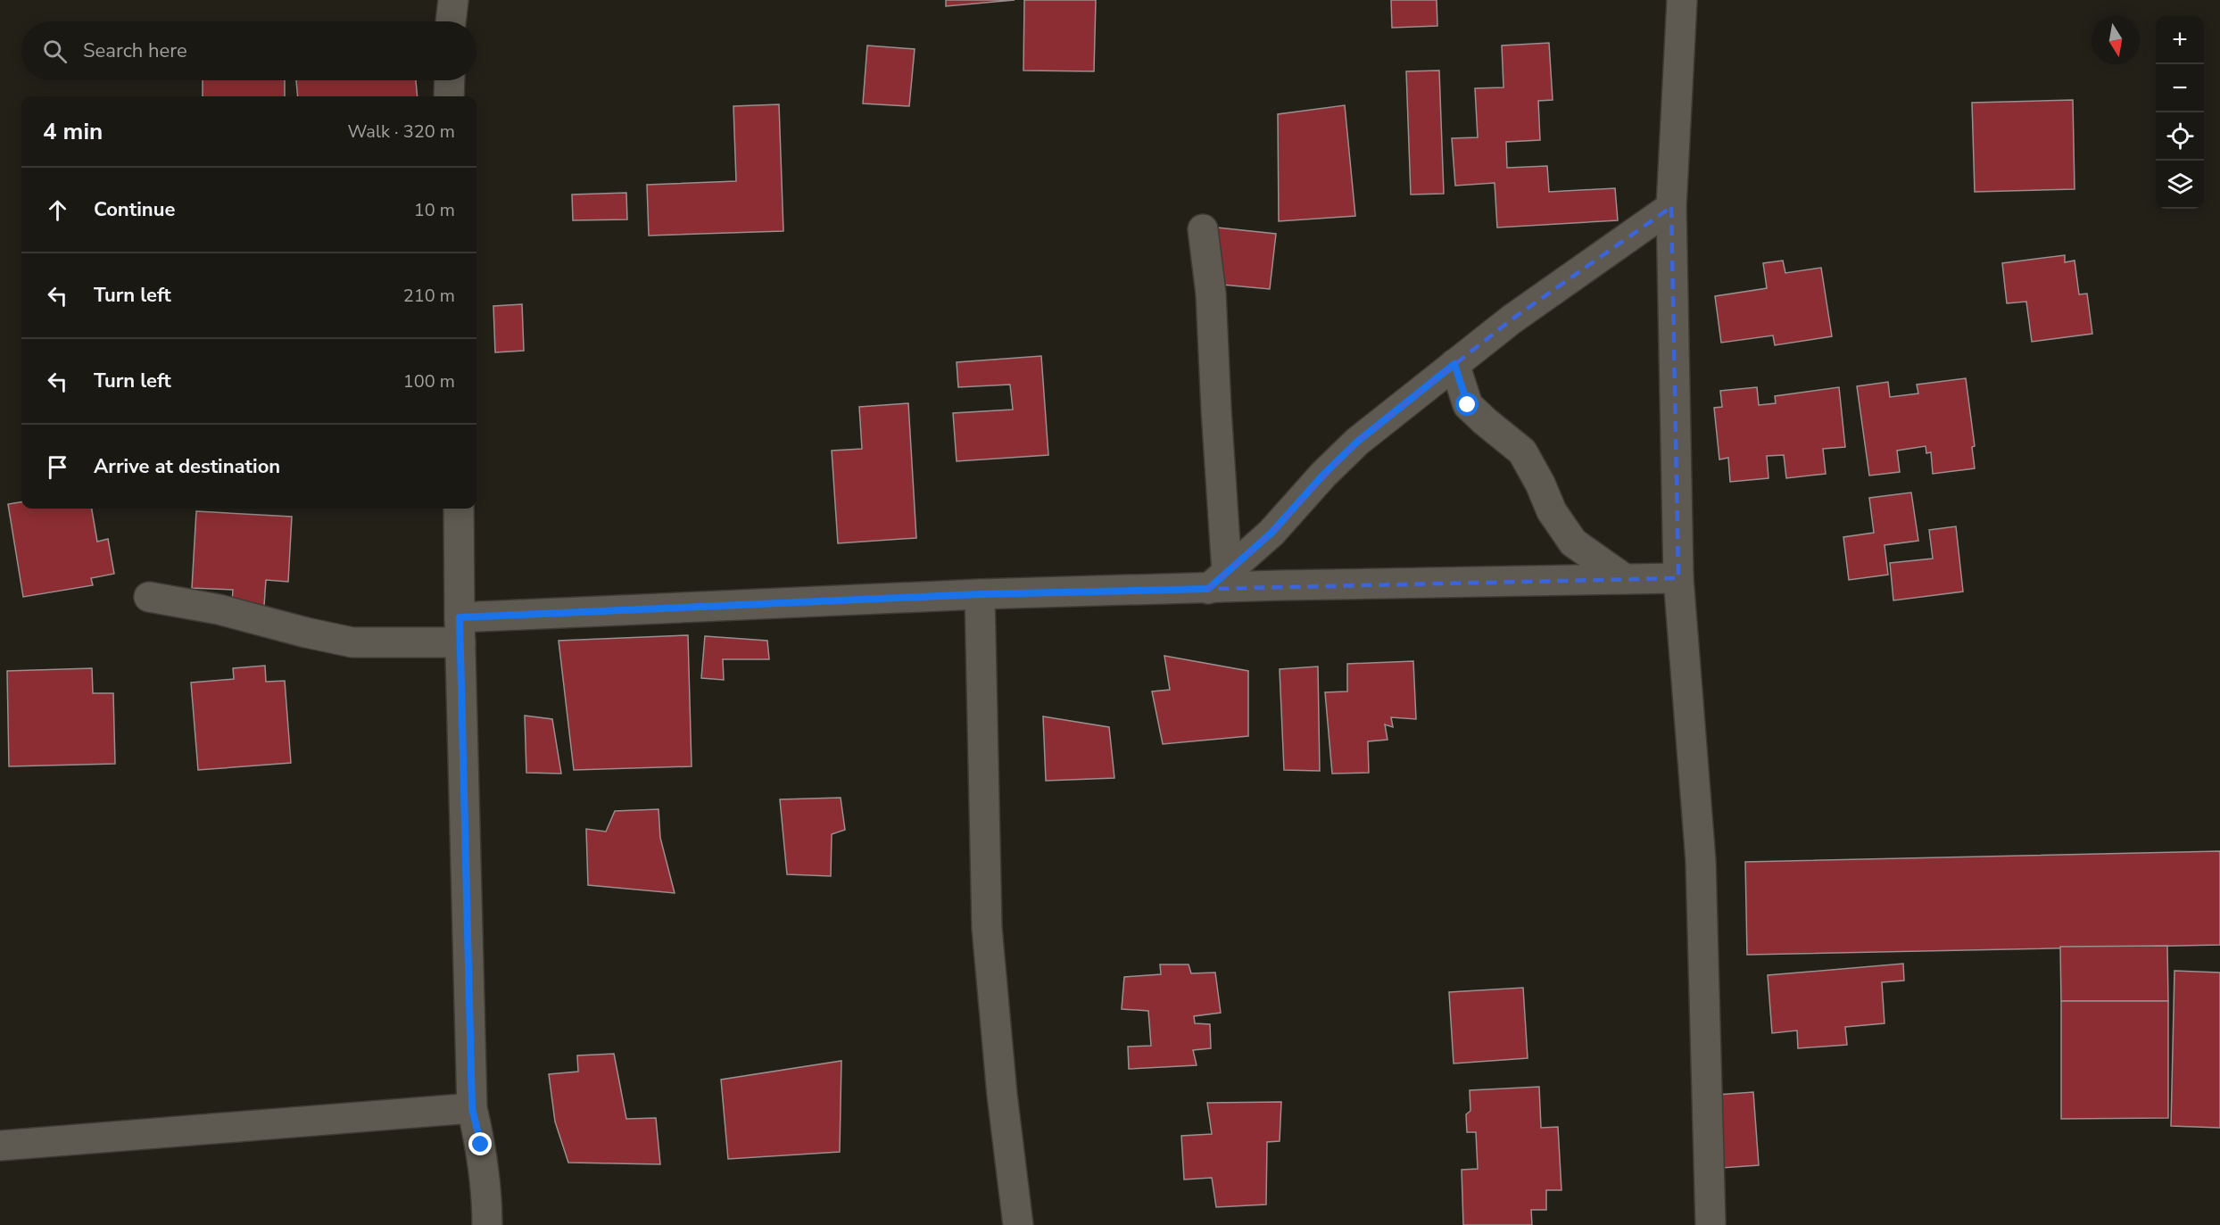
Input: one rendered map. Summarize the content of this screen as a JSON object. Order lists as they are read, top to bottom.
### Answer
{
  "north": "bottom",
  "page": {
    "map_buttons": ["+", "−"],
    "search": "Search here",
    "heading": ["4 min", "Walk · 320 m"],
    "list": [
      ["Continue", "10 m"],
      ["Turn left", "210 m"],
      ["Turn left", "100 m"],
      "Arrive at destination"
    ]
  }
}
